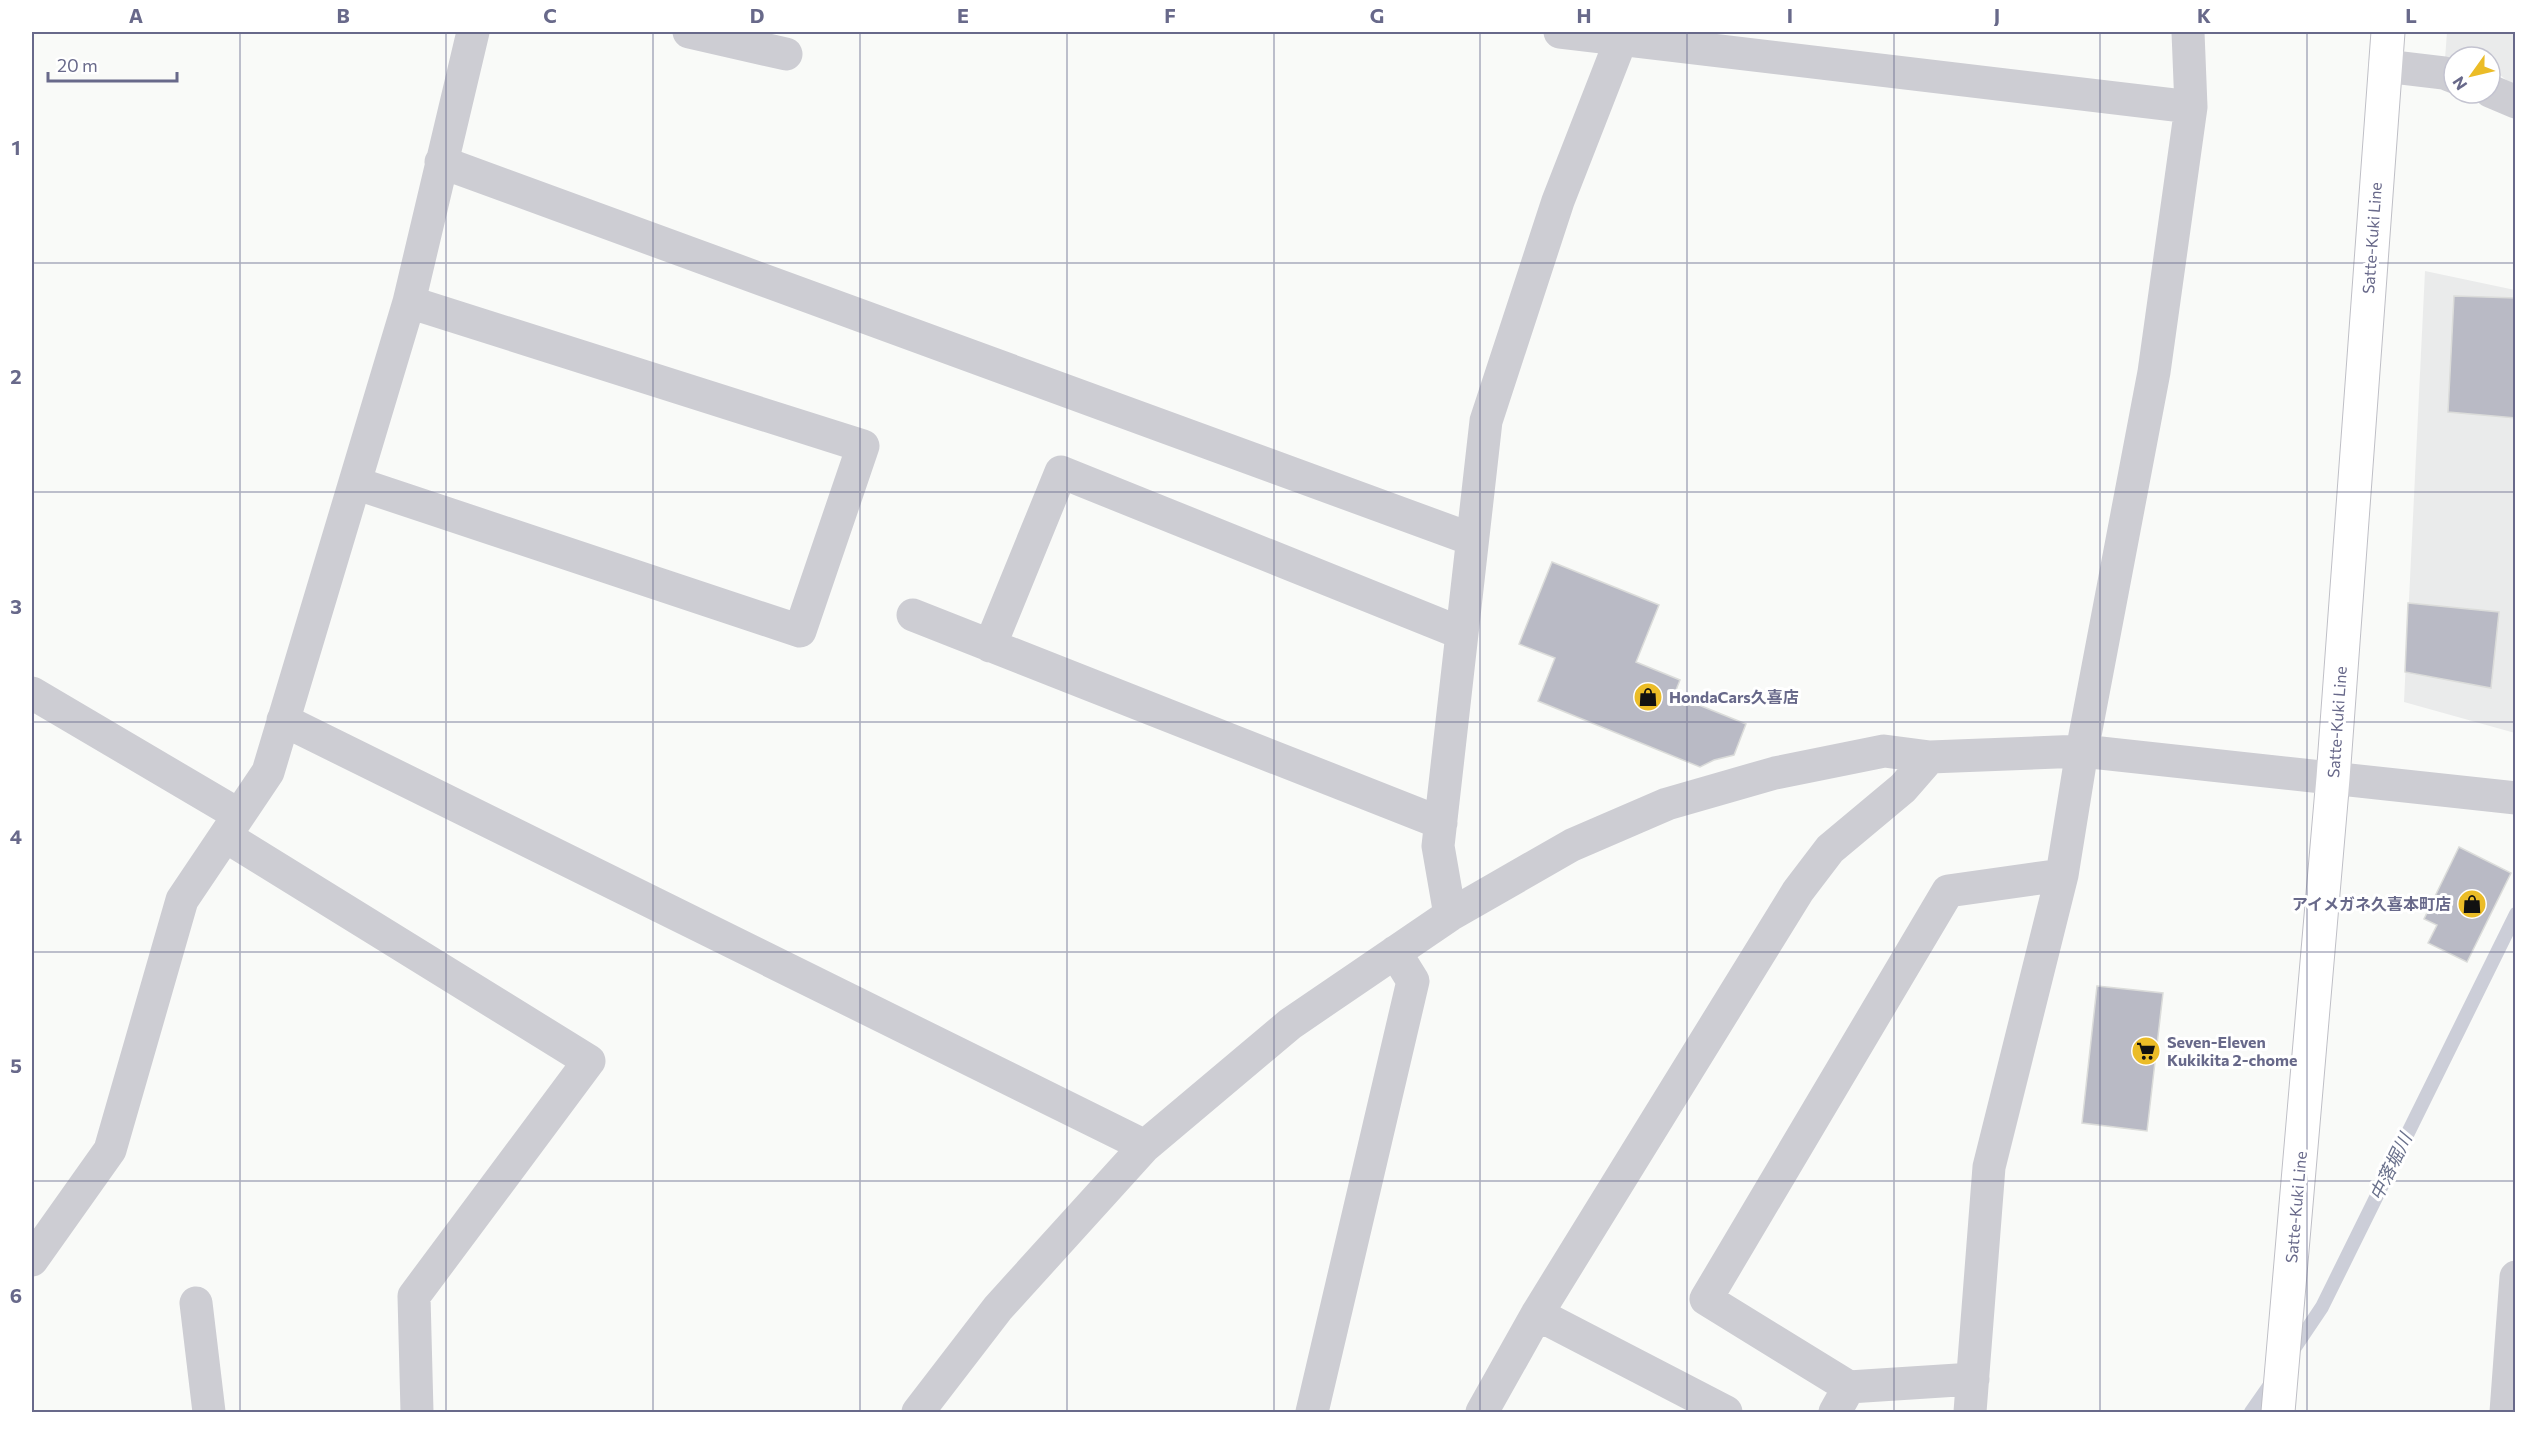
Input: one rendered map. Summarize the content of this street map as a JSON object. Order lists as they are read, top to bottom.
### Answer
{
  "streets": {
    "main road": ["Satte-Kuki Line"]
  },
  "water": ["中落堀川"],
  "places": {
    "shop": ["HondaCars久喜店", "アイメガネ久喜本町店"],
    "supermarket": ["Seven-Eleven Kukikita 2-chome"]
  },
  "scale_bar": "20 m",
  "north": "bottom left",
  "grid": {
    "columns": [
      "A",
      "B",
      "C",
      "D",
      "E",
      "F",
      "G",
      "H",
      "I",
      "J",
      "K",
      "L"
    ],
    "rows": [
      "1",
      "2",
      "3",
      "4",
      "5",
      "6"
    ]
  }
}
